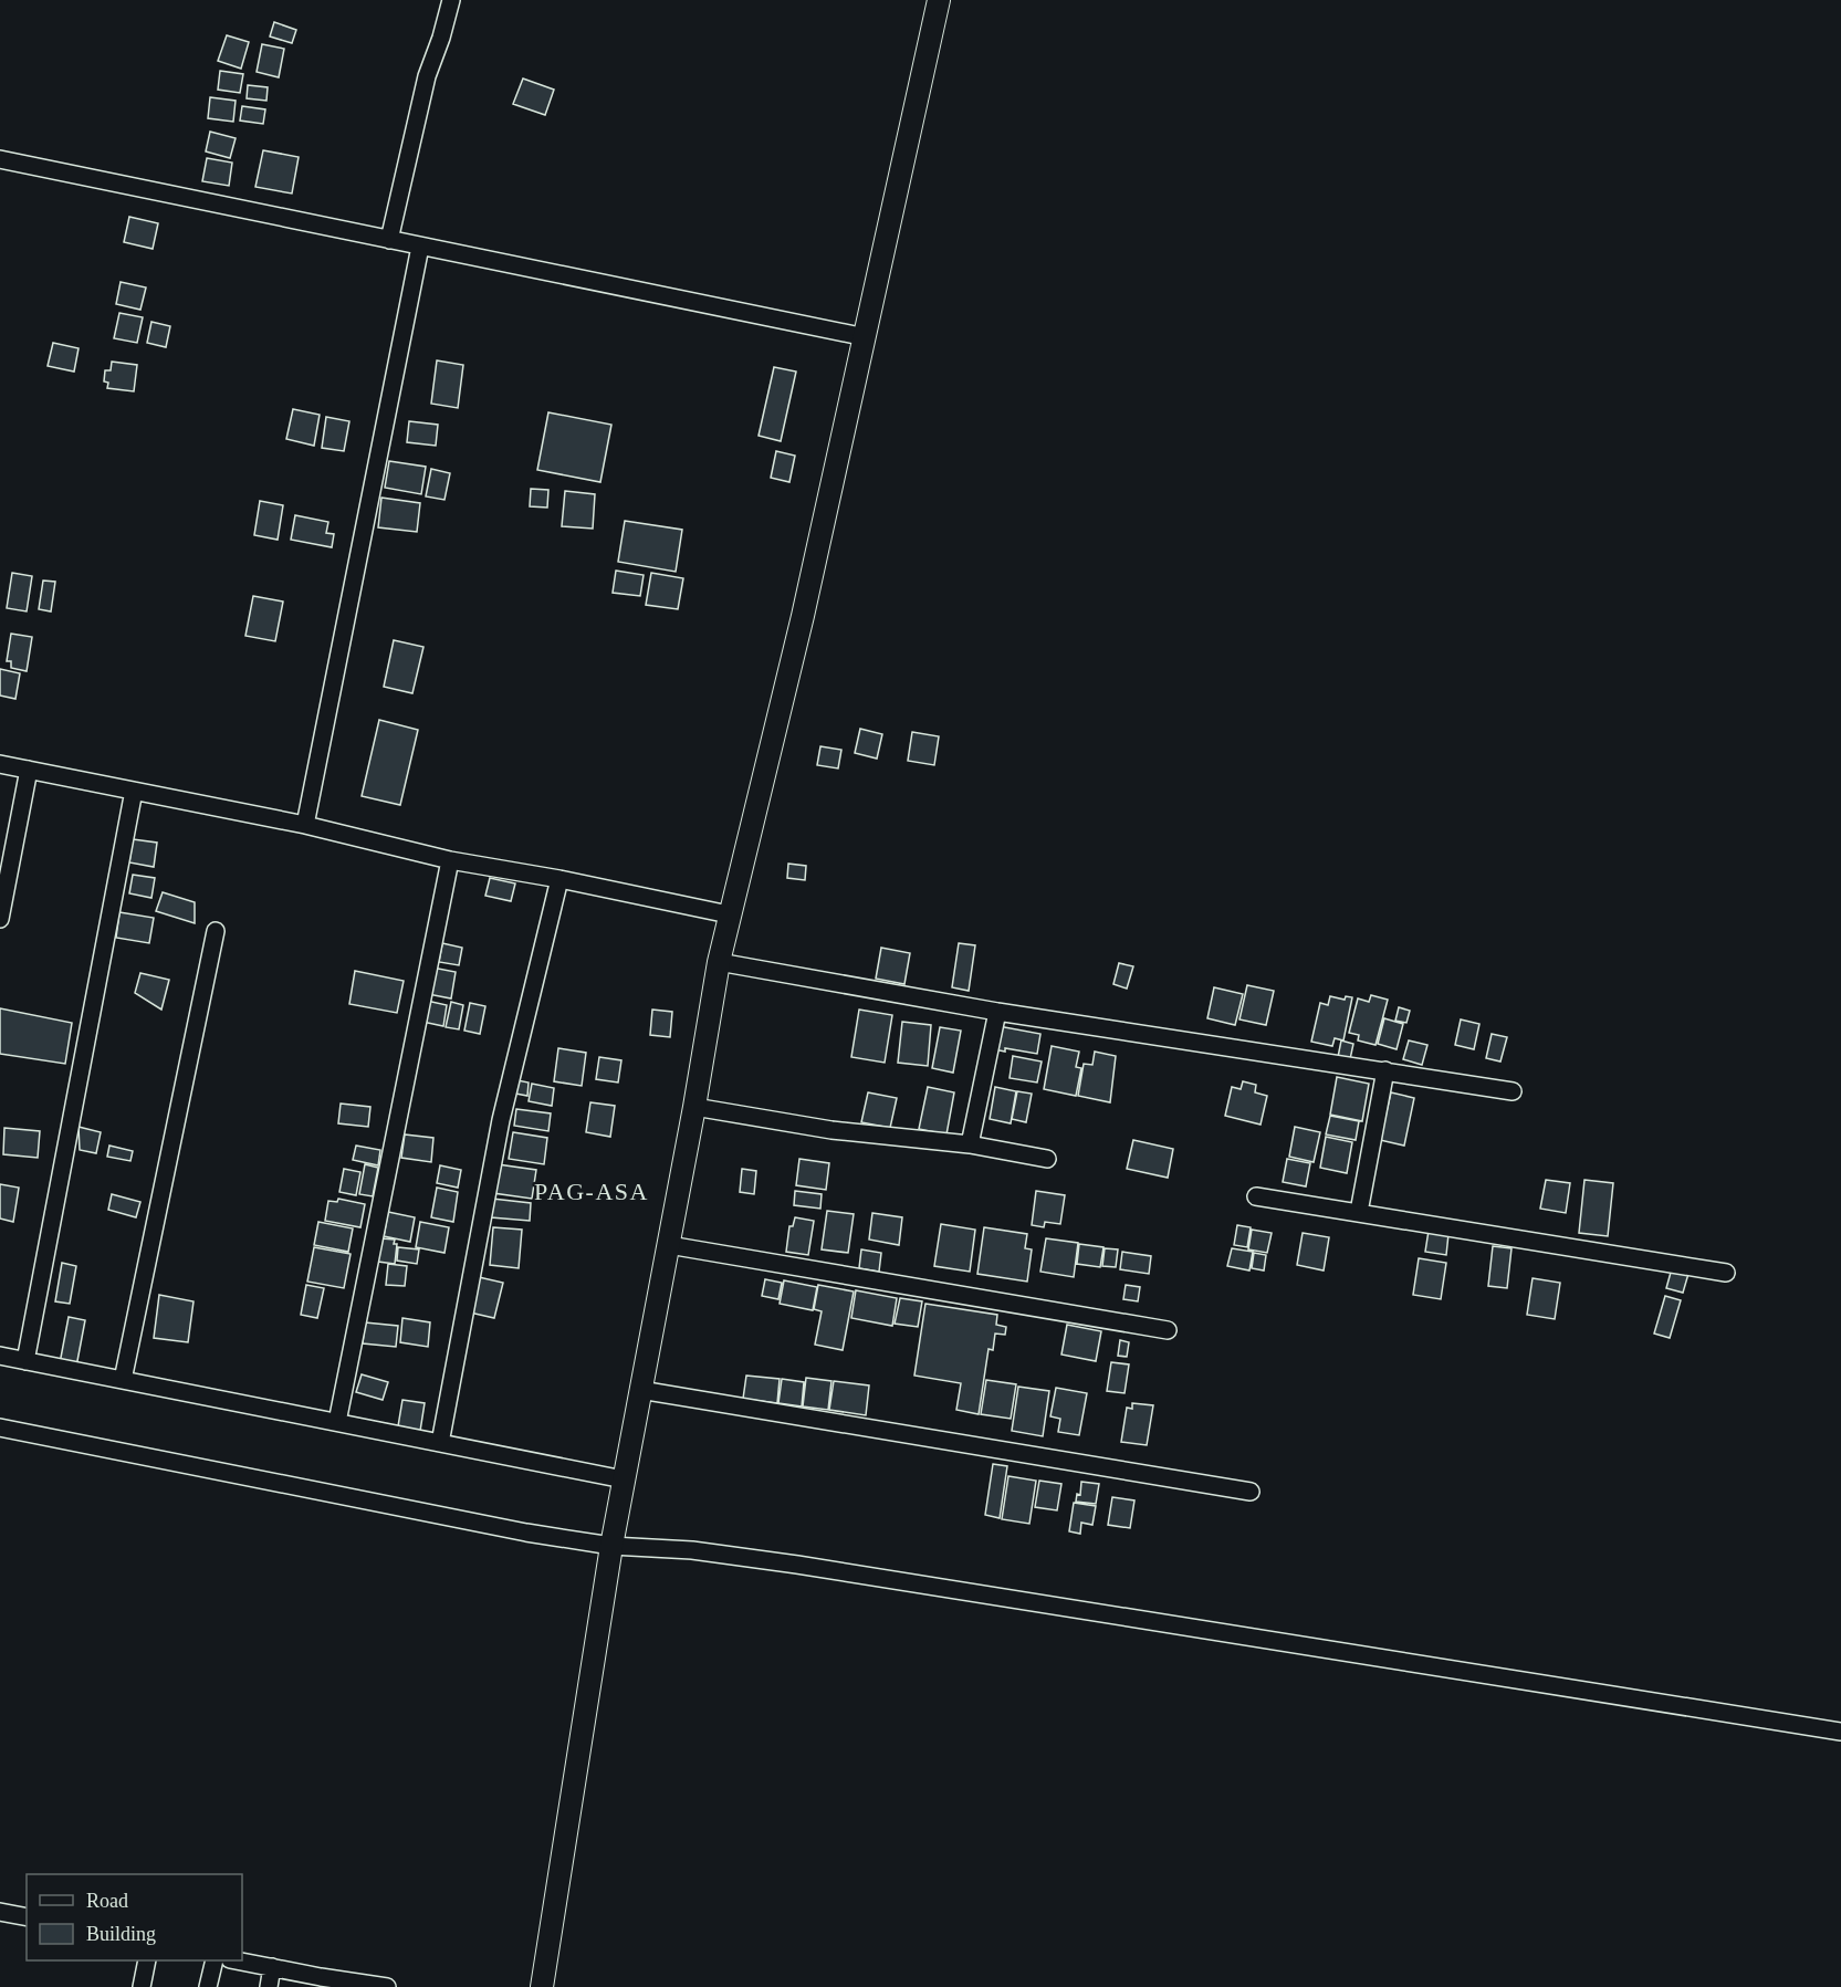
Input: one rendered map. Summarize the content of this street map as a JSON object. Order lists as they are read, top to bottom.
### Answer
{
  "districts": ["PAG-ASA"],
  "legend": ["Road", "Building"]
}
